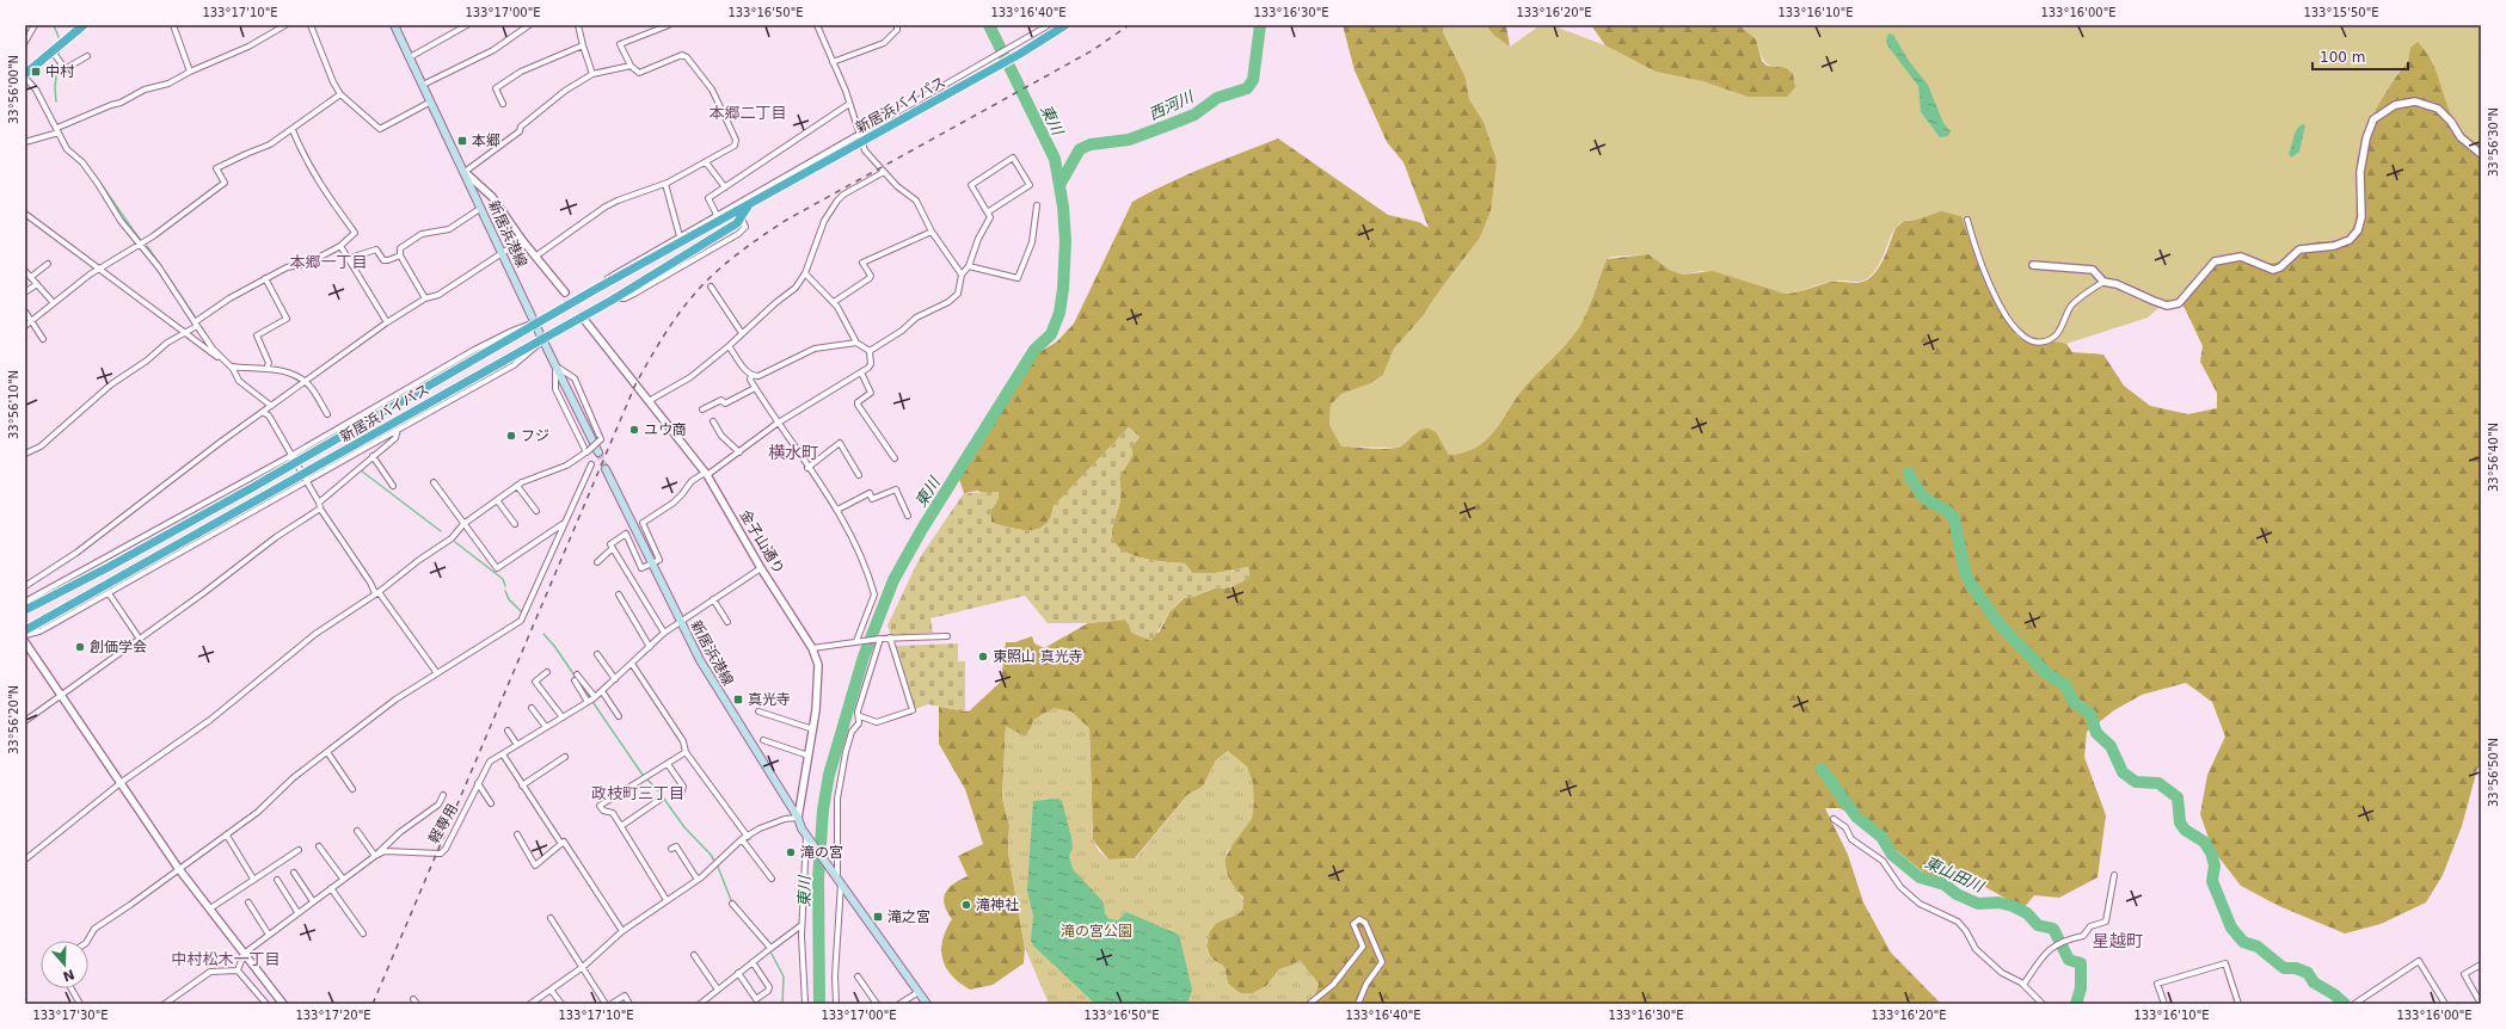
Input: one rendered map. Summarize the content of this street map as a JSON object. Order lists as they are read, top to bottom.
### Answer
{
  "streets": {
    "highway": ["新居浜バイパス"],
    "main road": ["新居浜港線"],
    "street": ["金子山通り", "軽専用"]
  },
  "crossings": [
    ["新居浜バイパス", "新居浜港線"],
    ["新居浜バイパス", "金子山通り"],
    ["新居浜港線", "金子山通り"],
    ["新居浜港線", "軽専用"],
    ["金子山通り", "軽専用"]
  ],
  "districts": [
    "本郷二丁目",
    "本郷一丁目",
    "横水町",
    "政枝町三丁目",
    "星越町",
    "中村松木一丁目"
  ],
  "water": ["西河川", "東川", "東山田川"],
  "parks": ["滝の宮公園"],
  "places": {
    "transit": [
      "中村",
      "本郷",
      "真光寺",
      "滝之宮"
    ],
    "other": [
      "ユウ商",
      "フジ",
      "創価学会",
      "東照山 真光寺",
      "滝の宮",
      "滝神社"
    ]
  },
  "scale_bar": "100 m",
  "north": "bottom",
  "coordinates": [
    "133°17'10\"E",
    "133°17'00\"E",
    "133°16'50\"E",
    "133°16'40\"E",
    "133°16'30\"E",
    "133°16'20\"E",
    "133°16'10\"E",
    "133°16'00\"E",
    "133°15'50\"E",
    "33°56'00\"N",
    "33°56'30\"N",
    "33°56'10\"N",
    "33°56'40\"N",
    "33°56'20\"N",
    "33°56'50\"N",
    "133°17'30\"E",
    "133°17'20\"E"
  ]
}
